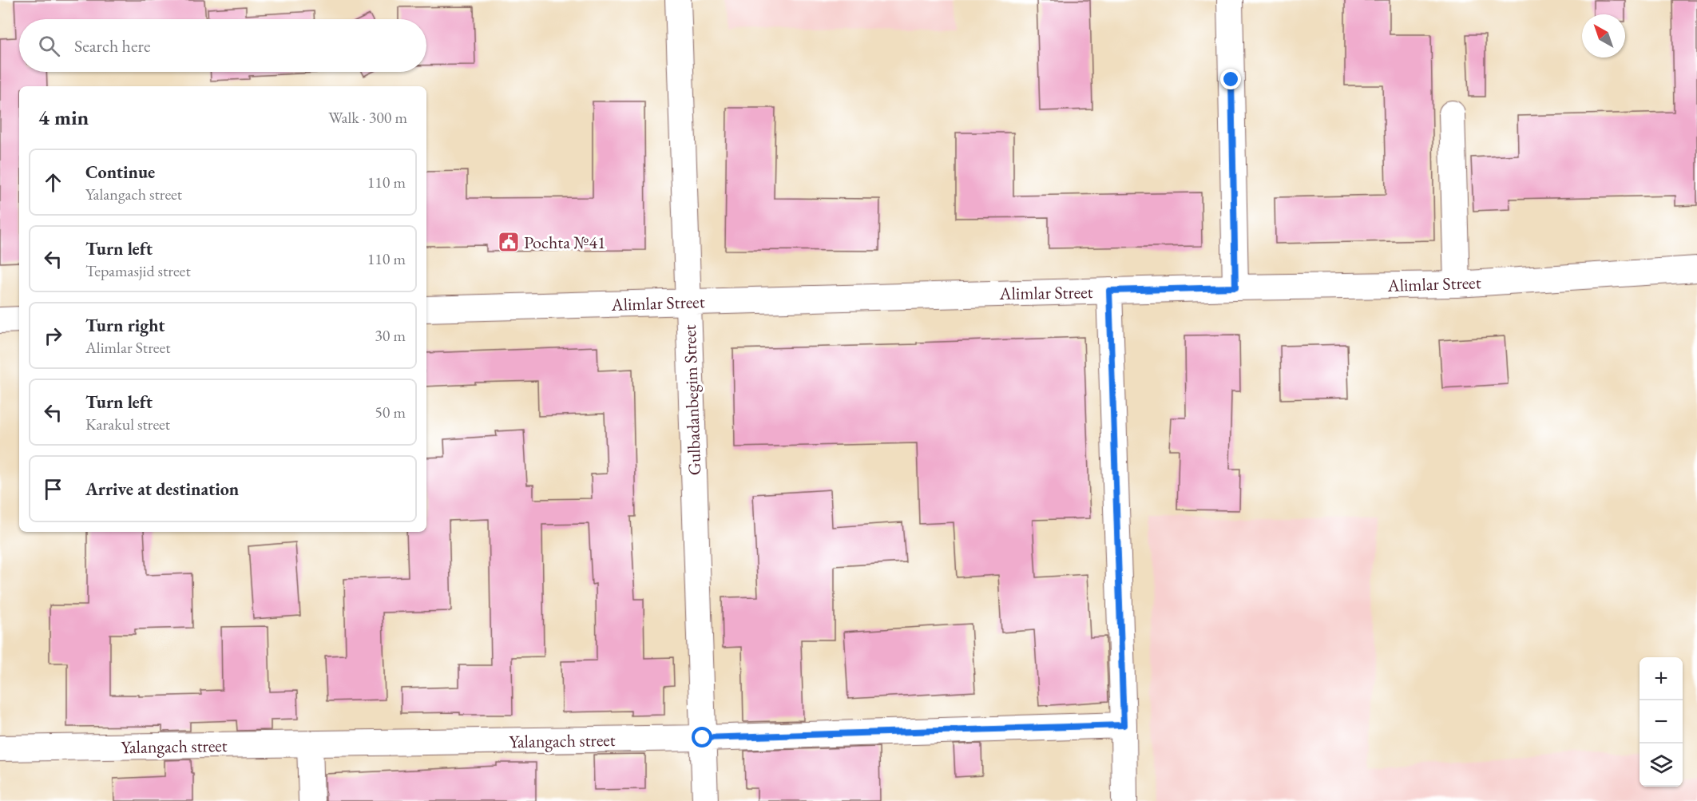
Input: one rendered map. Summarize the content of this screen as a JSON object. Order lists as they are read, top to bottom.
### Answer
{
  "streets": {
    "street": ["Аlimlar Street", "Gulbadanbegim Street", "Yalangach street"]
  },
  "crossings": [
    ["Аlimlar Street", "Gulbadanbegim Street"],
    ["Gulbadanbegim Street", "Yalangach street"]
  ],
  "places": {
    "public building": ["Pochta №41"]
  },
  "north": "top left",
  "page": {
    "search": "Search here",
    "heading": ["4 min", "Walk · 300 m"],
    "list": [
      ["Continue", "Yalangach street", "110 m"],
      ["Turn left", "Tepamasjid street", "110 m"],
      ["Turn right", "Аlimlar Street", "30 m"],
      ["Turn left", "Karakul street", "50 m"],
      "Arrive at destination"
    ],
    "map_buttons": ["+", "−"]
  }
}
